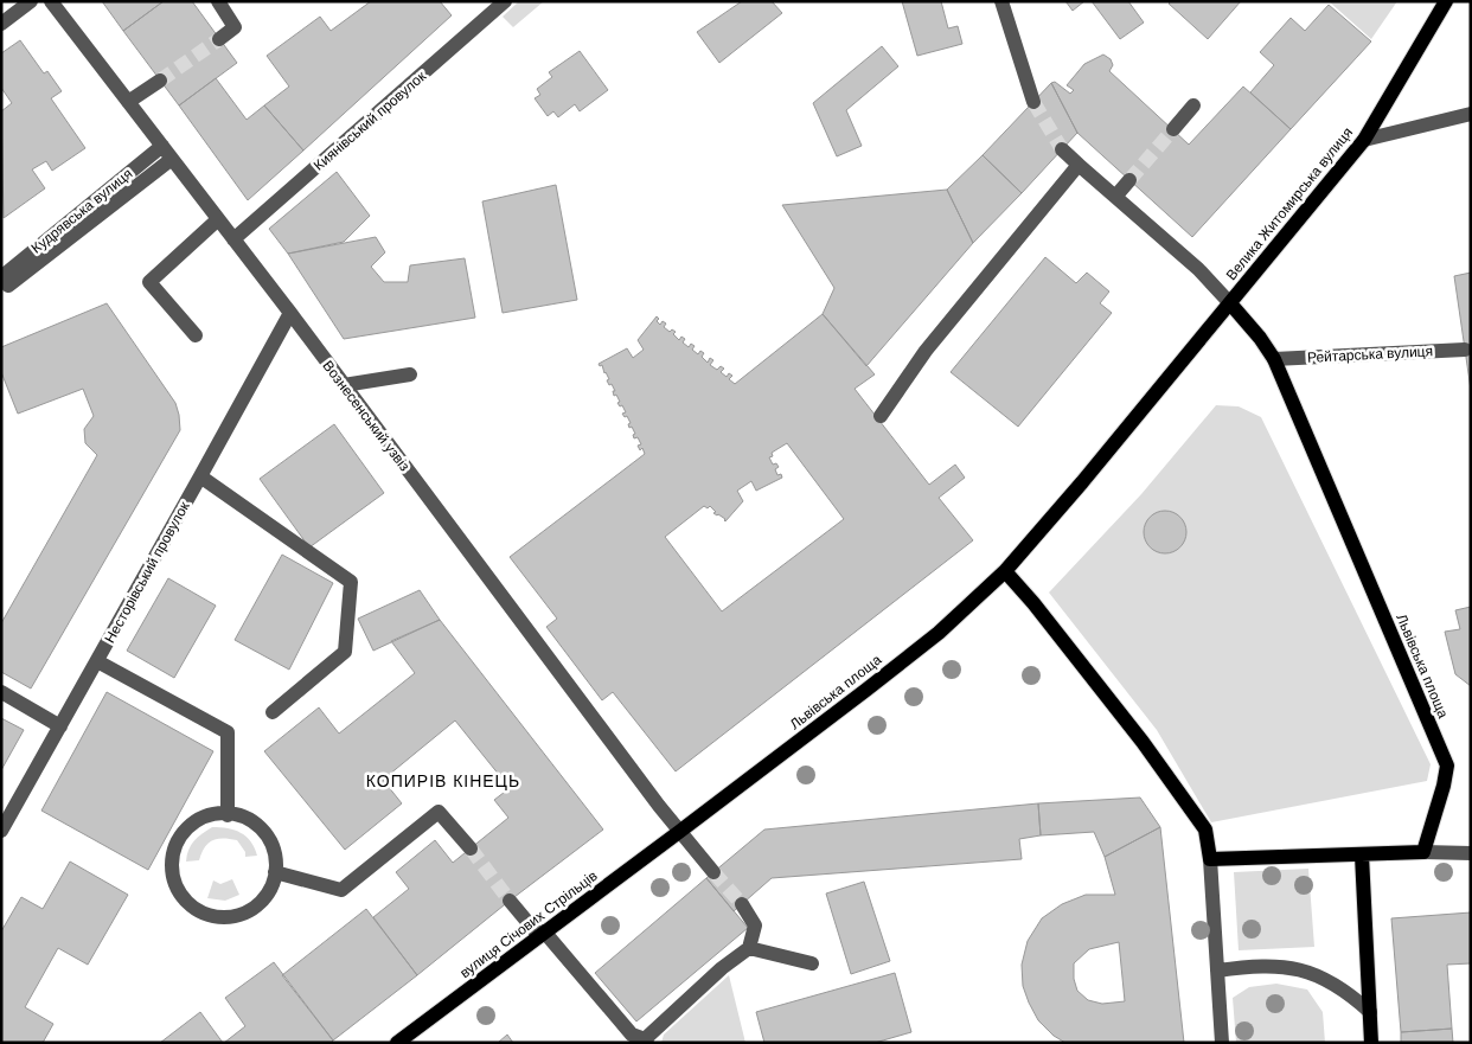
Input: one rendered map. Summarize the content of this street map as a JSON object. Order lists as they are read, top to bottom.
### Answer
{
  "streets": {
    "main road": ["Велика Житомирська вулиця", "Львівська площа", "вулиця Січових Стрільців"],
    "street": [
      "Киянівський провулок",
      "Кудрявська вулиця",
      "Рейтарська вулиця",
      "Вознесенський узвіз",
      "Несторівський провулок"
    ]
  },
  "crossings": [
    ["Киянівський провулок", "Вознесенський узвіз"],
    ["Велика Житомирська вулиця", "Львівська площа"],
    ["Кудрявська вулиця", "Вознесенський узвіз"],
    ["Рейтарська вулиця", "Львівська площа"],
    ["Вознесенський узвіз", "Несторівський провулок"],
    ["Вознесенський узвіз", "Львівська площа"],
    ["Вознесенський узвіз", "вулиця Січових Стрільців"],
    ["Львівська площа", "вулиця Січових Стрільців"]
  ],
  "districts": ["КОПИРІВ КІНЕЦЬ"]
}
